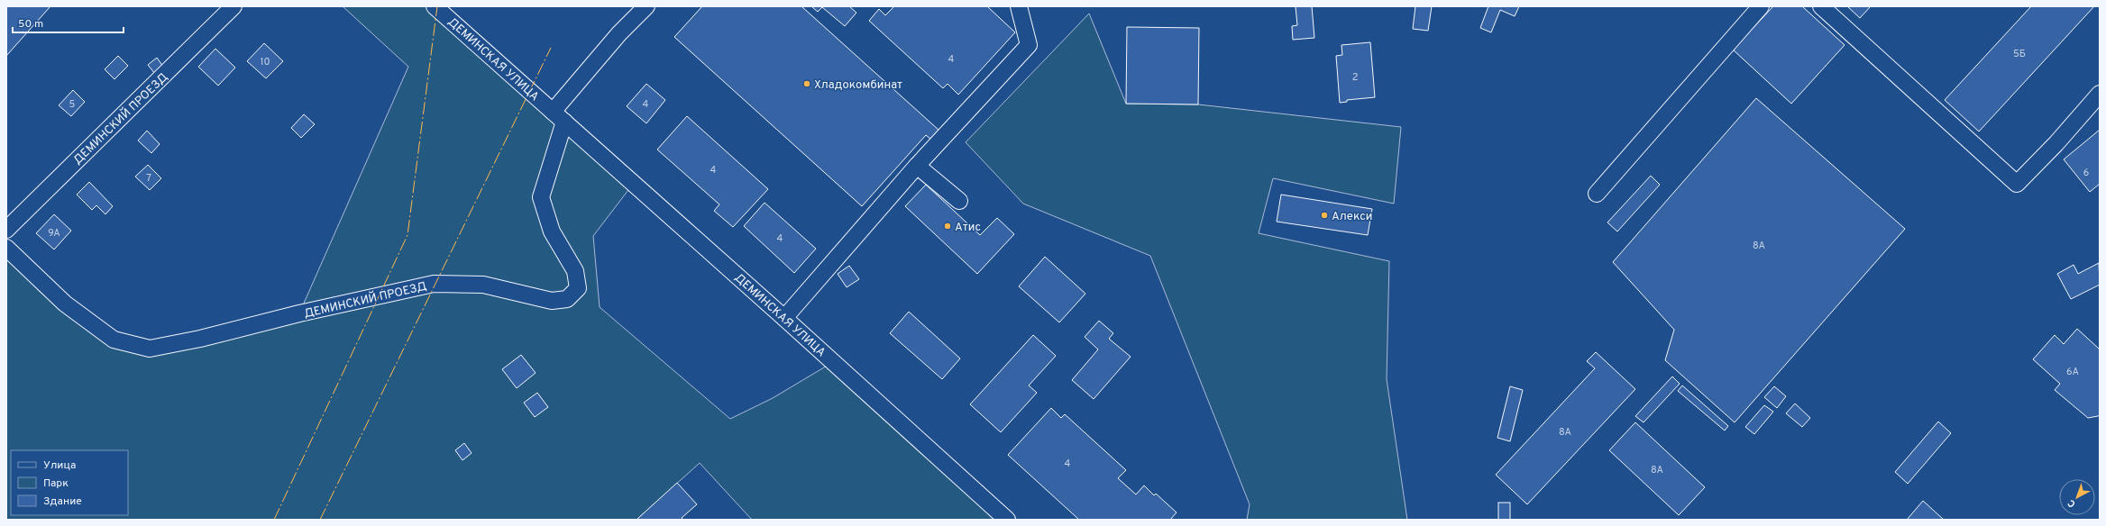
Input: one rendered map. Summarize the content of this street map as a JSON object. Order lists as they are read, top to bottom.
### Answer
{
  "streets": {
    "street": ["ДЕМИНСКАЯ УЛИЦА", "ДЕМИНСКИЙ ПРОЕЗД"]
  },
  "crossings": [
    ["ДЕМИНСКАЯ УЛИЦА", "ДЕМИНСКИЙ ПРОЕЗД"]
  ],
  "places": ["Хладокомбинат", "Алекси", "Атис"],
  "house_numbers": [
    "5Б",
    "4",
    "10",
    "2",
    "5",
    "4",
    "4",
    "6",
    "7",
    "9А",
    "4",
    "8А",
    "6А",
    "8А",
    "4",
    "8А"
  ],
  "legend": ["Улица", "Парк", "Здание"],
  "scale_bar": "50 m",
  "north": "bottom left"
}
